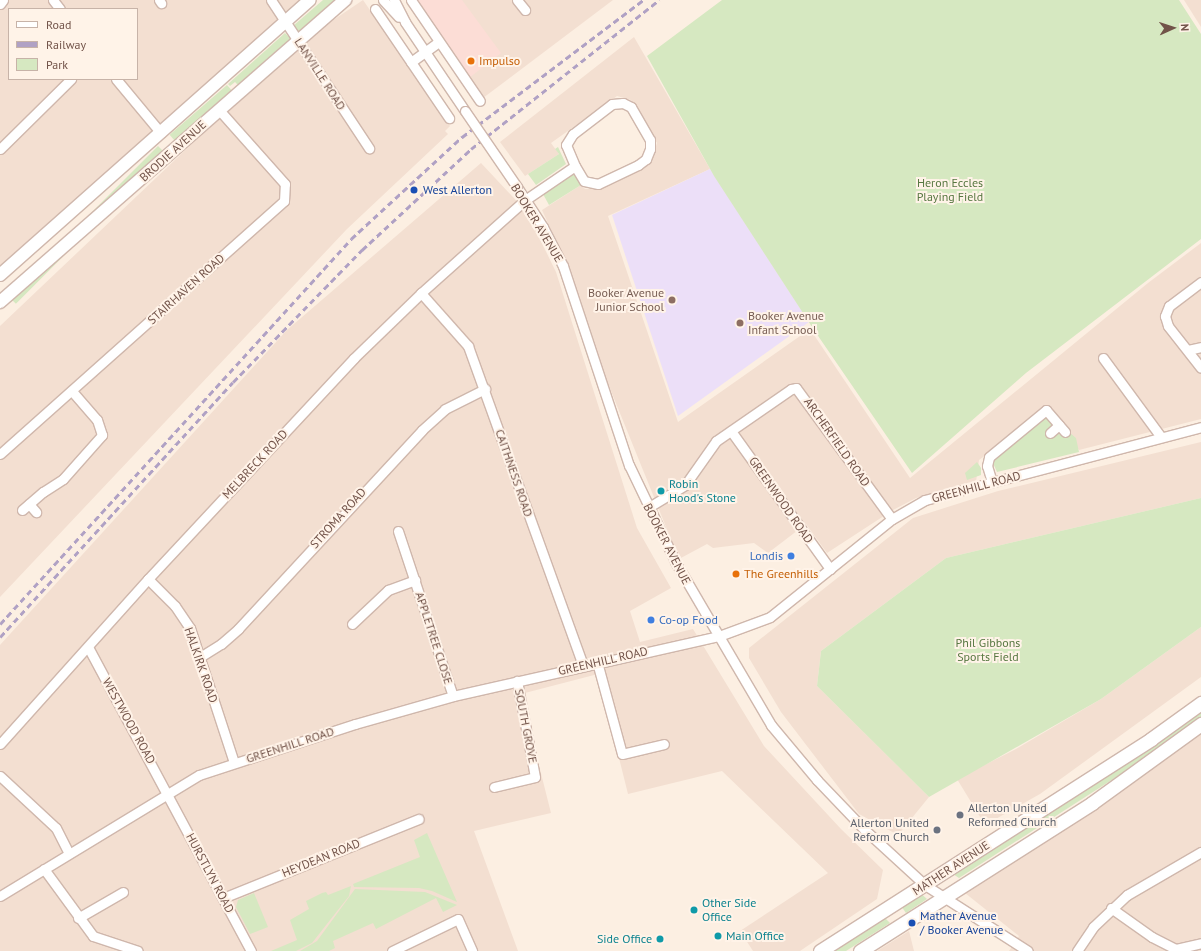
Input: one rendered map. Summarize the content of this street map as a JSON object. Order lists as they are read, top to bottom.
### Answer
{
  "streets": {
    "main road": ["MATHER AVENUE"],
    "street": [
      "LANVILLE ROAD",
      "BRODIE AVENUE",
      "BOOKER AVENUE",
      "STAIRHAVEN ROAD",
      "ARCHERFIELD ROAD",
      "MELBRECK ROAD",
      "CAITHNESS ROAD",
      "GREENHILL ROAD",
      "GREENWOOD ROAD",
      "STROMA ROAD",
      "APPLETREE CLOSE",
      "HALKIRK ROAD",
      "WESTWOOD ROAD",
      "SOUTH GROVE",
      "HEYDEAN ROAD",
      "HURSTLYN ROAD"
    ]
  },
  "crossings": [
    ["LANVILLE ROAD", "BRODIE AVENUE"],
    ["BRODIE AVENUE", "STAIRHAVEN ROAD"],
    ["BOOKER AVENUE", "ARCHERFIELD ROAD"],
    ["BOOKER AVENUE", "MELBRECK ROAD"],
    ["BOOKER AVENUE", "GREENHILL ROAD"],
    ["BOOKER AVENUE", "MATHER AVENUE"],
    ["ARCHERFIELD ROAD", "GREENHILL ROAD"],
    ["ARCHERFIELD ROAD", "GREENWOOD ROAD"],
    ["MELBRECK ROAD", "CAITHNESS ROAD"],
    ["MELBRECK ROAD", "HALKIRK ROAD"],
    ["MELBRECK ROAD", "WESTWOOD ROAD"],
    ["CAITHNESS ROAD", "GREENHILL ROAD"],
    ["CAITHNESS ROAD", "STROMA ROAD"],
    ["GREENHILL ROAD", "GREENWOOD ROAD"],
    ["GREENHILL ROAD", "APPLETREE CLOSE"],
    ["GREENHILL ROAD", "HALKIRK ROAD"],
    ["GREENHILL ROAD", "WESTWOOD ROAD"],
    ["GREENHILL ROAD", "SOUTH GROVE"],
    ["GREENHILL ROAD", "HURSTLYN ROAD"],
    ["STROMA ROAD", "HALKIRK ROAD"],
    ["WESTWOOD ROAD", "HURSTLYN ROAD"],
    ["HEYDEAN ROAD", "HURSTLYN ROAD"]
  ],
  "parks": ["Heron Eccles Playing Field", "Phil Gibbons Sports Field"],
  "places": [
    "Impulso",
    "West Allerton",
    "Booker Avenue Junior School",
    "Booker Avenue Infant School",
    "Robin Hood's Stone",
    "Londis",
    "The Greenhills",
    "Co-op Food",
    "Allerton United Reformed Church",
    "Allerton United Reform Church",
    "Other Side Office",
    "Mather Avenue / Booker Avenue",
    "Main Office",
    "Side Office"
  ],
  "legend": ["Road", "Railway", "Park"],
  "north": "right"
}
